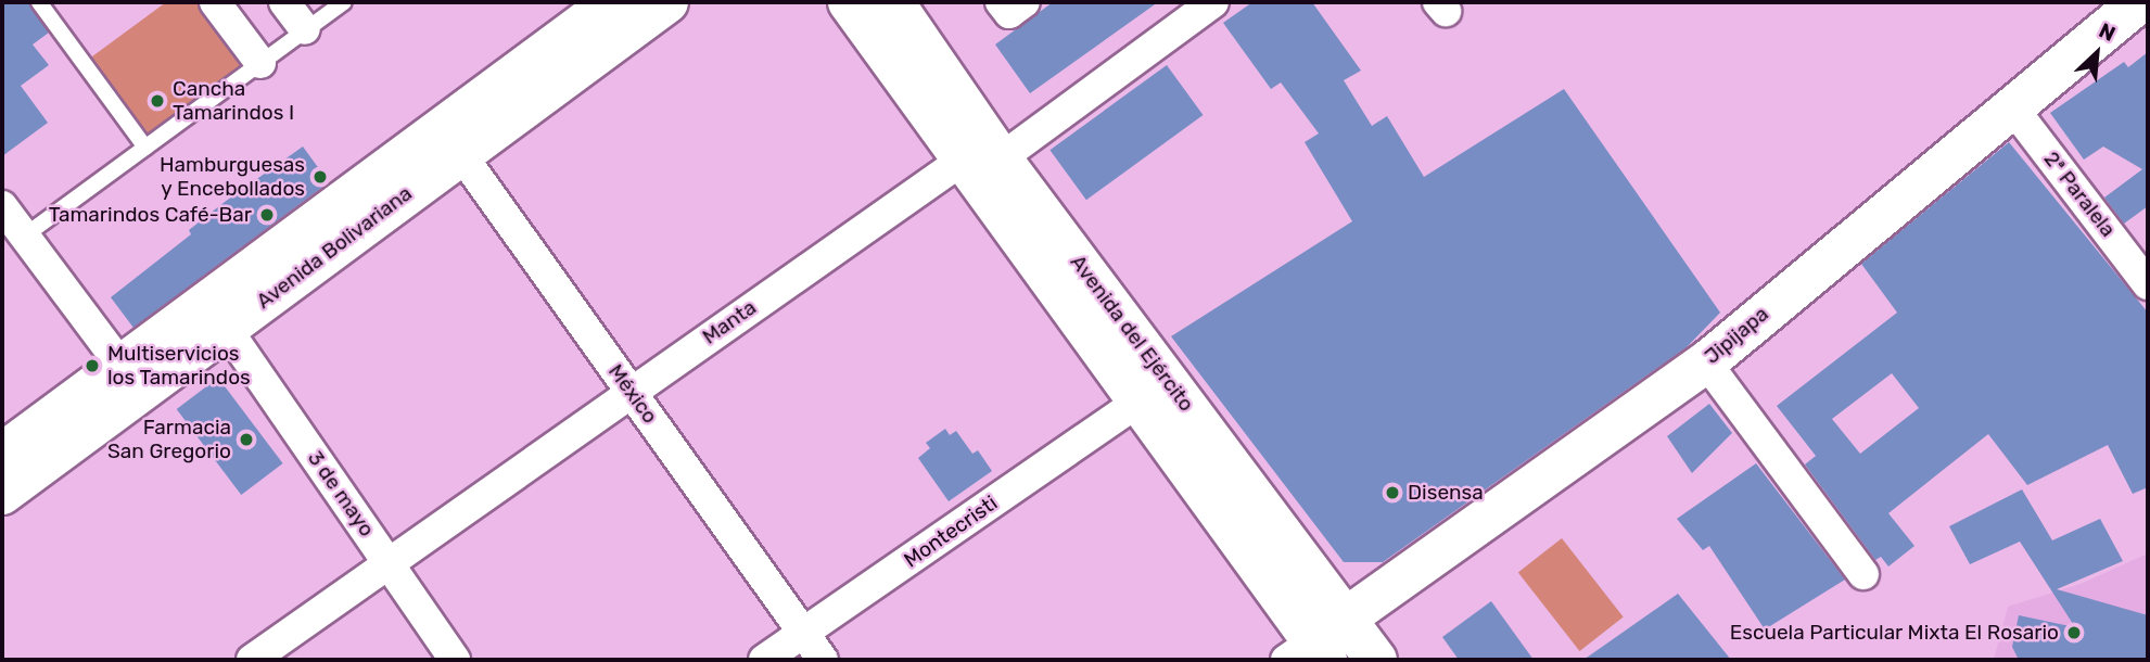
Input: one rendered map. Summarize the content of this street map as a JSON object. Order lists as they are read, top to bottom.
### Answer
{
  "streets": {
    "street": [
      "2ª Paralela",
      "Avenida Bolivariana",
      "Manta",
      "Avenida del Ejército",
      "Jipijapa",
      "México",
      "3 de mayo",
      "Montecristi"
    ]
  },
  "crossings": [
    ["2ª Paralela", "Jipijapa"],
    ["Avenida Bolivariana", "México"],
    ["Avenida Bolivariana", "3 de mayo"],
    ["Manta", "Avenida del Ejército"],
    ["Manta", "México"],
    ["Manta", "3 de mayo"],
    ["Avenida del Ejército", "Jipijapa"],
    ["Avenida del Ejército", "Montecristi"],
    ["México", "Montecristi"]
  ],
  "places": [
    "Cancha Tamarindos I",
    "Hamburguesas y Encebollados",
    "Tamarindos Café-Bar",
    "Multiservicios los Tamarindos",
    "Farmacia San Gregorio",
    "Disensa",
    "Escuela Particular Mixta El Rosario"
  ],
  "north": "top right"
}
